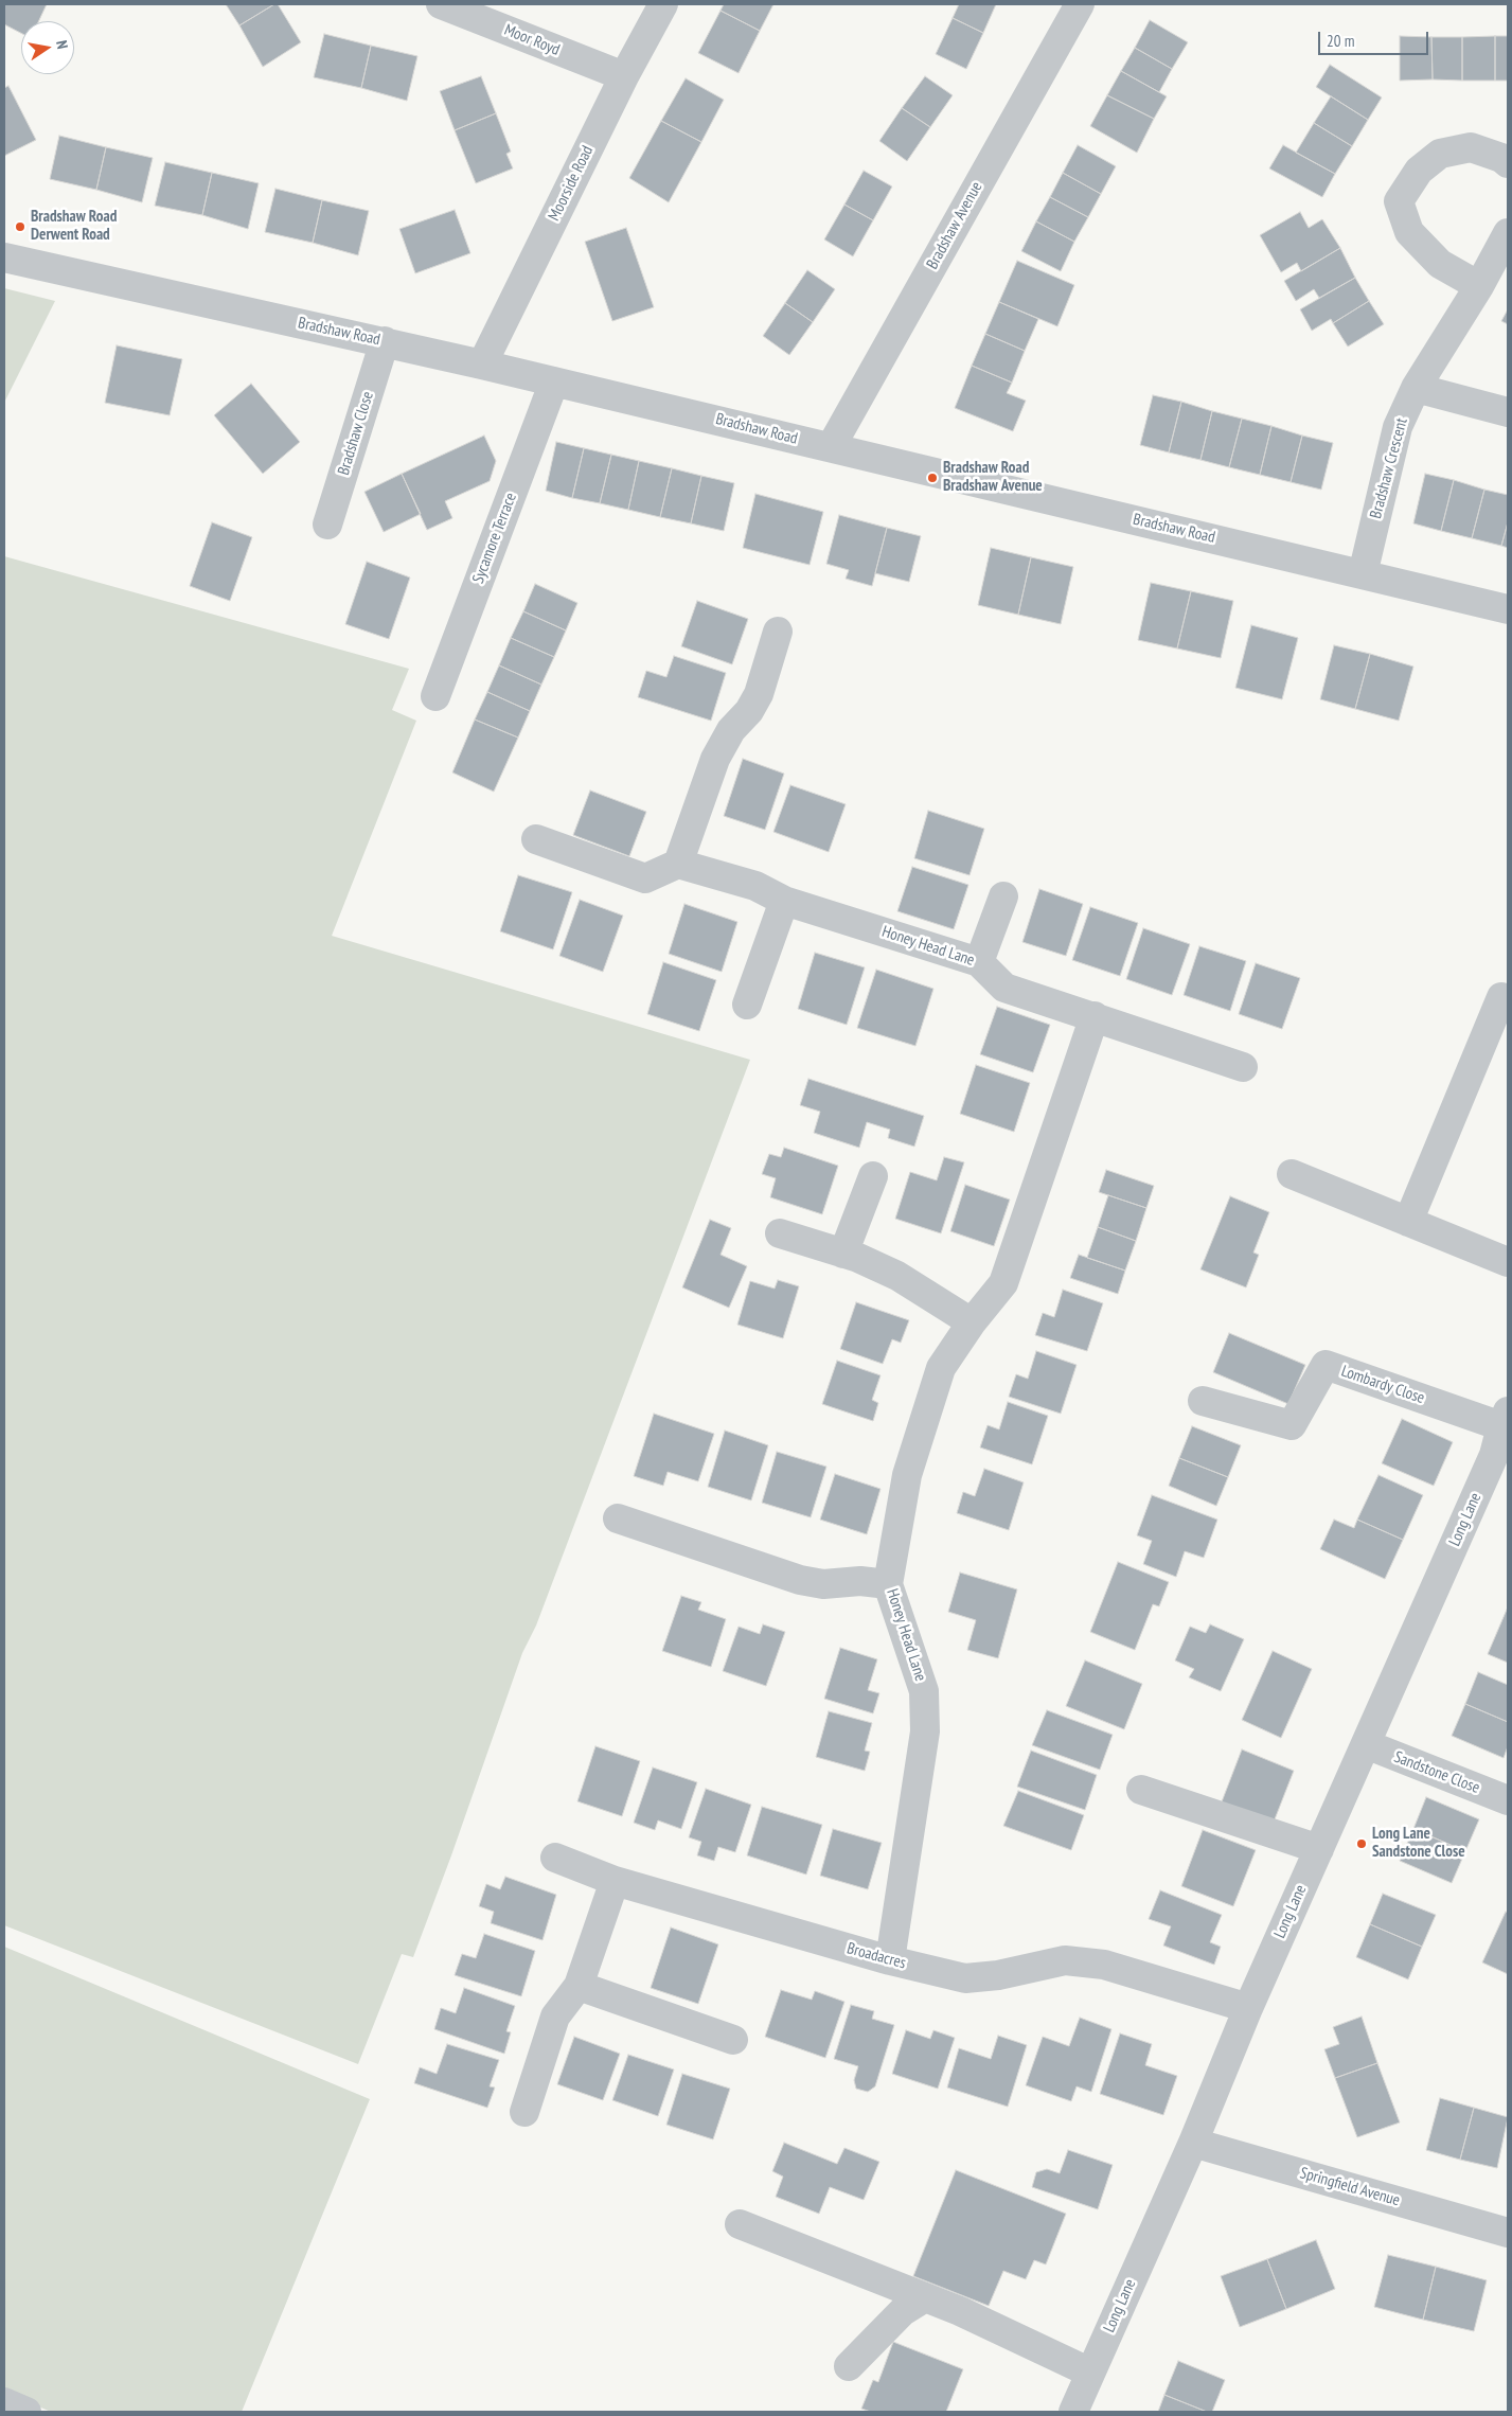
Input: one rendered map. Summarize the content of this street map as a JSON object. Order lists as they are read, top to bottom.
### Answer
{
  "streets": {
    "street": [
      "Moor Royd",
      "Moorside Road",
      "Bradshaw Avenue",
      "Bradshaw Road",
      "Bradshaw Close",
      "Bradshaw Crescent",
      "Sycamore Terrace",
      "Honey Head Lane",
      "Lombardy Close",
      "Long Lane",
      "Sandstone Close",
      "Broadacres",
      "Springfield Avenue"
    ]
  },
  "crossings": [
    ["Moor Royd", "Moorside Road"],
    ["Moorside Road", "Bradshaw Road"],
    ["Bradshaw Avenue", "Bradshaw Road"],
    ["Bradshaw Road", "Bradshaw Close"],
    ["Bradshaw Road", "Bradshaw Crescent"],
    ["Bradshaw Road", "Sycamore Terrace"],
    ["Honey Head Lane", "Broadacres"],
    ["Lombardy Close", "Long Lane"],
    ["Long Lane", "Sandstone Close"],
    ["Long Lane", "Broadacres"],
    ["Long Lane", "Springfield Avenue"]
  ],
  "places": ["Bradshaw Road Derwent Road", "Bradshaw Road Bradshaw Avenue", "Long Lane Sandstone Close"],
  "scale_bar": "20 m",
  "north": "right"
}
